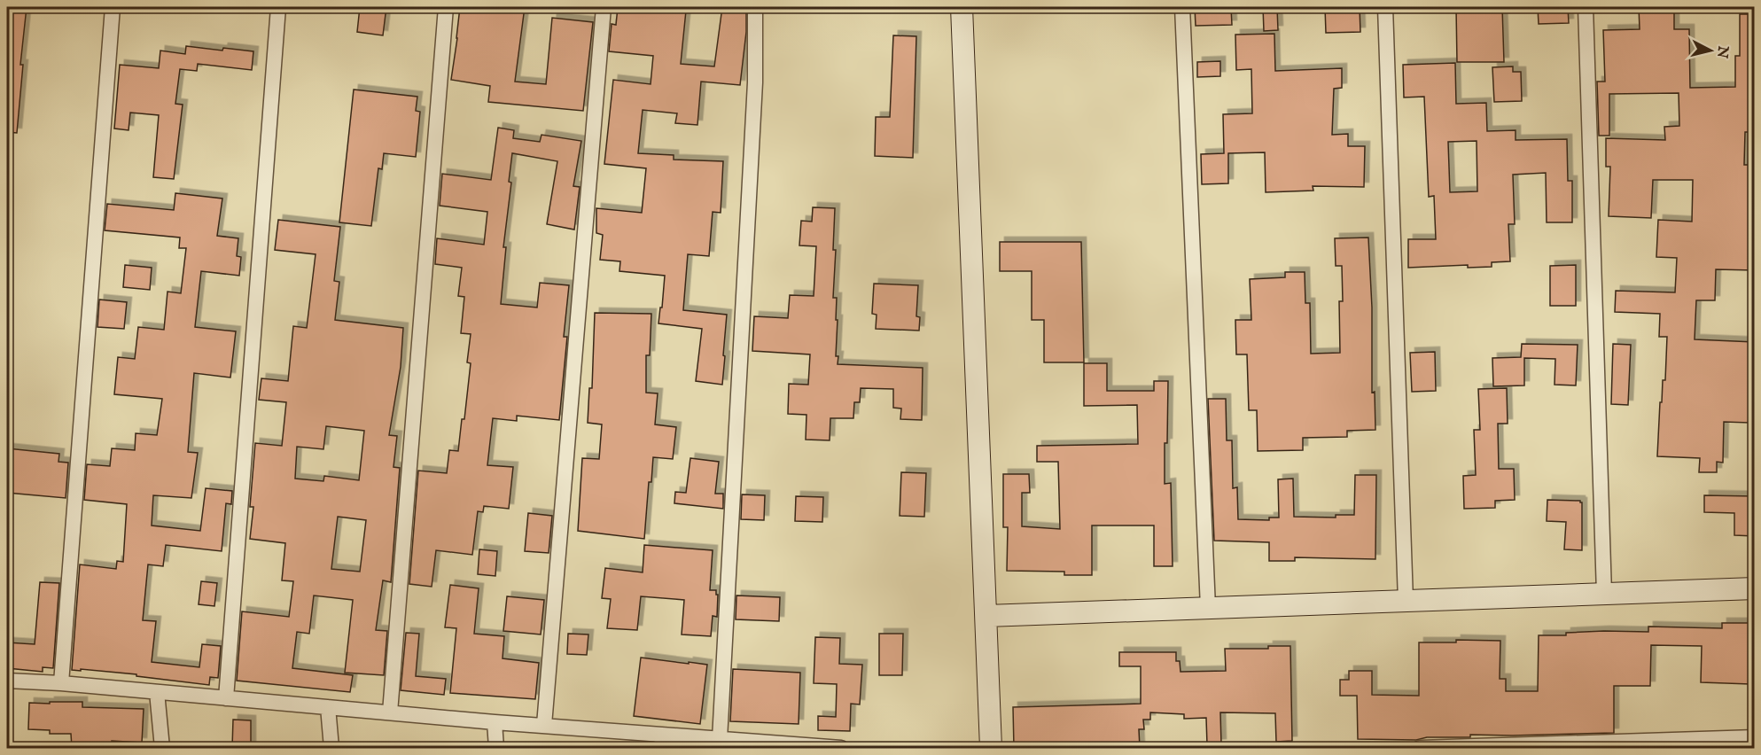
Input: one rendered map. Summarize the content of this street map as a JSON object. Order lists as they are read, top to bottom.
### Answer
{
  "north": "right"
}
